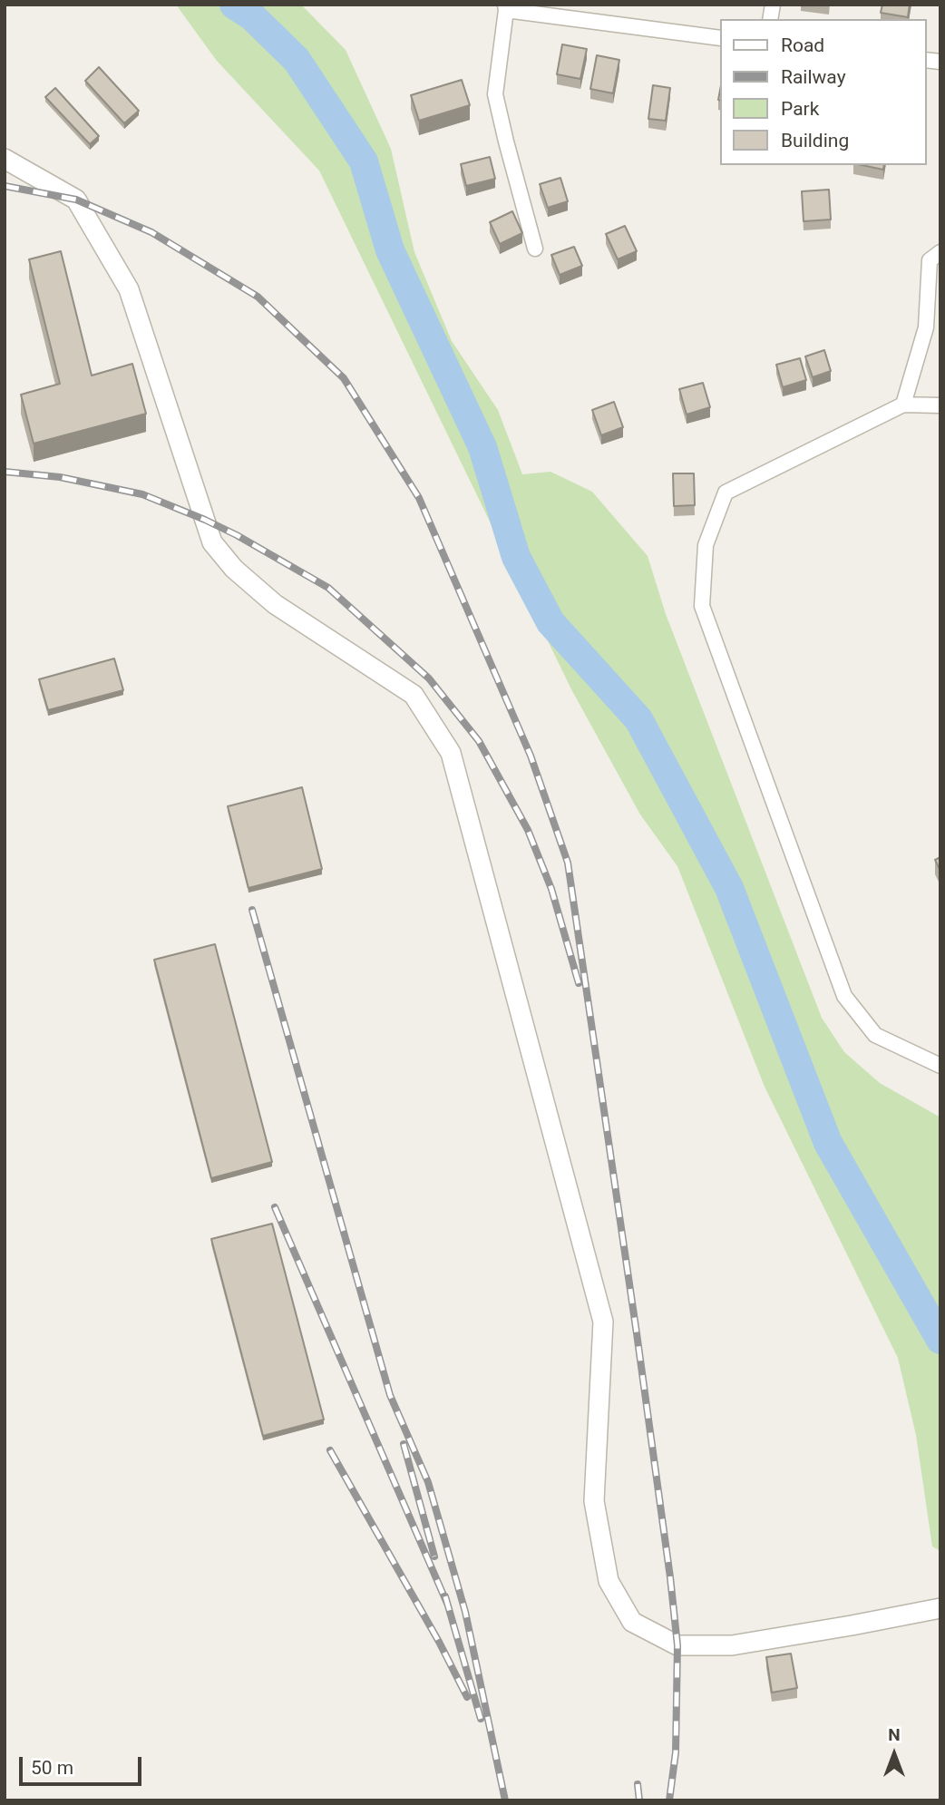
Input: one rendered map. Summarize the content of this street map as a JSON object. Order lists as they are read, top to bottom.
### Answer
{
  "legend": [
    "Road",
    "Railway",
    "Park",
    "Building"
  ],
  "scale_bar": "50 m",
  "north": "top"
}
